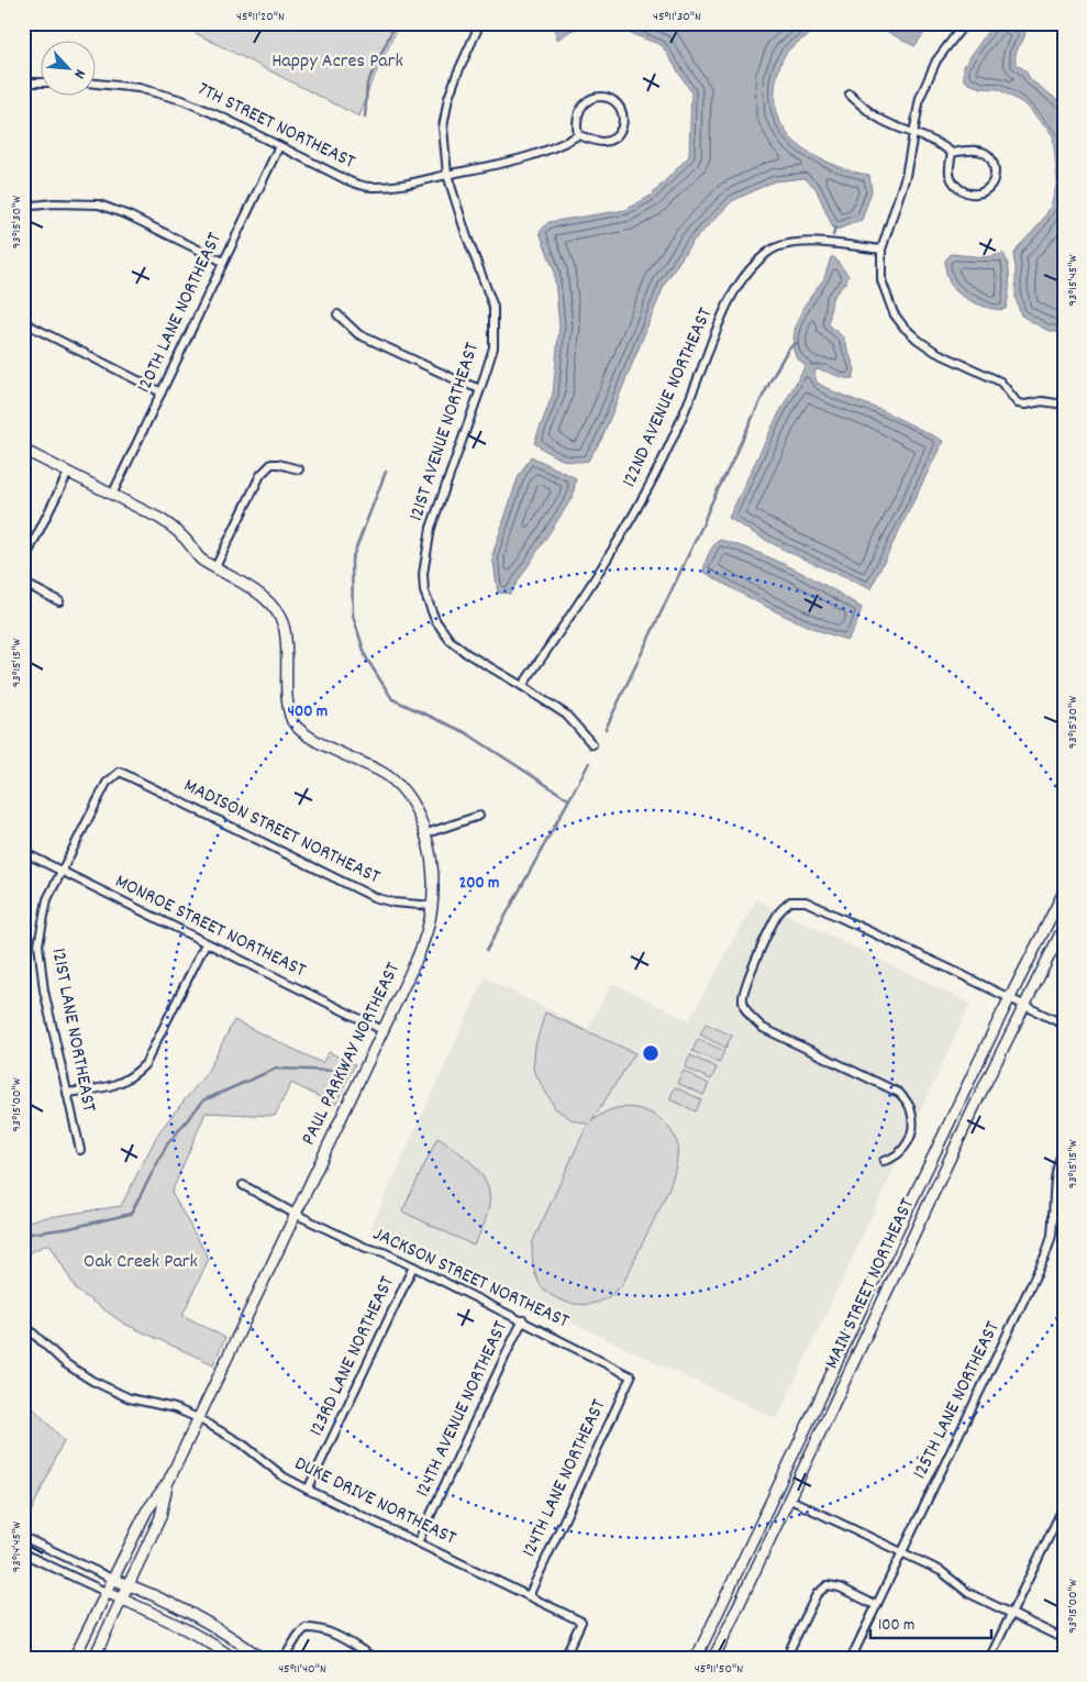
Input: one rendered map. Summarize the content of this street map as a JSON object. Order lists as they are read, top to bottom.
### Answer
{
  "streets": {
    "street": [
      "7TH STREET NORTHEAST",
      "120TH LANE NORTHEAST",
      "122ND AVENUE NORTHEAST",
      "121ST AVENUE NORTHEAST",
      "MADISON STREET NORTHEAST",
      "MONROE STREET NORTHEAST",
      "121ST LANE NORTHEAST",
      "PAUL PARKWAY NORTHEAST",
      "JACKSON STREET NORTHEAST",
      "MAIN STREET NORTHEAST",
      "123RD LANE NORTHEAST",
      "125TH LANE NORTHEAST",
      "124TH AVENUE NORTHEAST",
      "124TH LANE NORTHEAST",
      "DUKE DRIVE NORTHEAST"
    ]
  },
  "crossings": [
    ["7TH STREET NORTHEAST", "120TH LANE NORTHEAST"],
    ["7TH STREET NORTHEAST", "121ST AVENUE NORTHEAST"],
    ["120TH LANE NORTHEAST", "PAUL PARKWAY NORTHEAST"],
    ["122ND AVENUE NORTHEAST", "121ST AVENUE NORTHEAST"],
    ["MADISON STREET NORTHEAST", "121ST LANE NORTHEAST"],
    ["MADISON STREET NORTHEAST", "PAUL PARKWAY NORTHEAST"],
    ["MONROE STREET NORTHEAST", "121ST LANE NORTHEAST"],
    ["MONROE STREET NORTHEAST", "PAUL PARKWAY NORTHEAST"],
    ["PAUL PARKWAY NORTHEAST", "JACKSON STREET NORTHEAST"],
    ["PAUL PARKWAY NORTHEAST", "DUKE DRIVE NORTHEAST"],
    ["JACKSON STREET NORTHEAST", "123RD LANE NORTHEAST"],
    ["JACKSON STREET NORTHEAST", "124TH AVENUE NORTHEAST"],
    ["JACKSON STREET NORTHEAST", "124TH LANE NORTHEAST"],
    ["123RD LANE NORTHEAST", "DUKE DRIVE NORTHEAST"],
    ["124TH AVENUE NORTHEAST", "DUKE DRIVE NORTHEAST"],
    ["124TH LANE NORTHEAST", "DUKE DRIVE NORTHEAST"]
  ],
  "parks": ["Happy Acres Park", "Oak Creek Park"],
  "scale_bar": "100 m",
  "north": "bottom right",
  "coordinates": [
    "45°11'20\"N",
    "45°11'30\"N",
    "93°15'30\"W",
    "93°15'45\"W",
    "93°15'15\"W",
    "93°15'00\"W",
    "93°14'45\"W",
    "45°11'40\"N",
    "45°11'50\"N"
  ],
  "rings": ["400 m", "200 m"]
}
